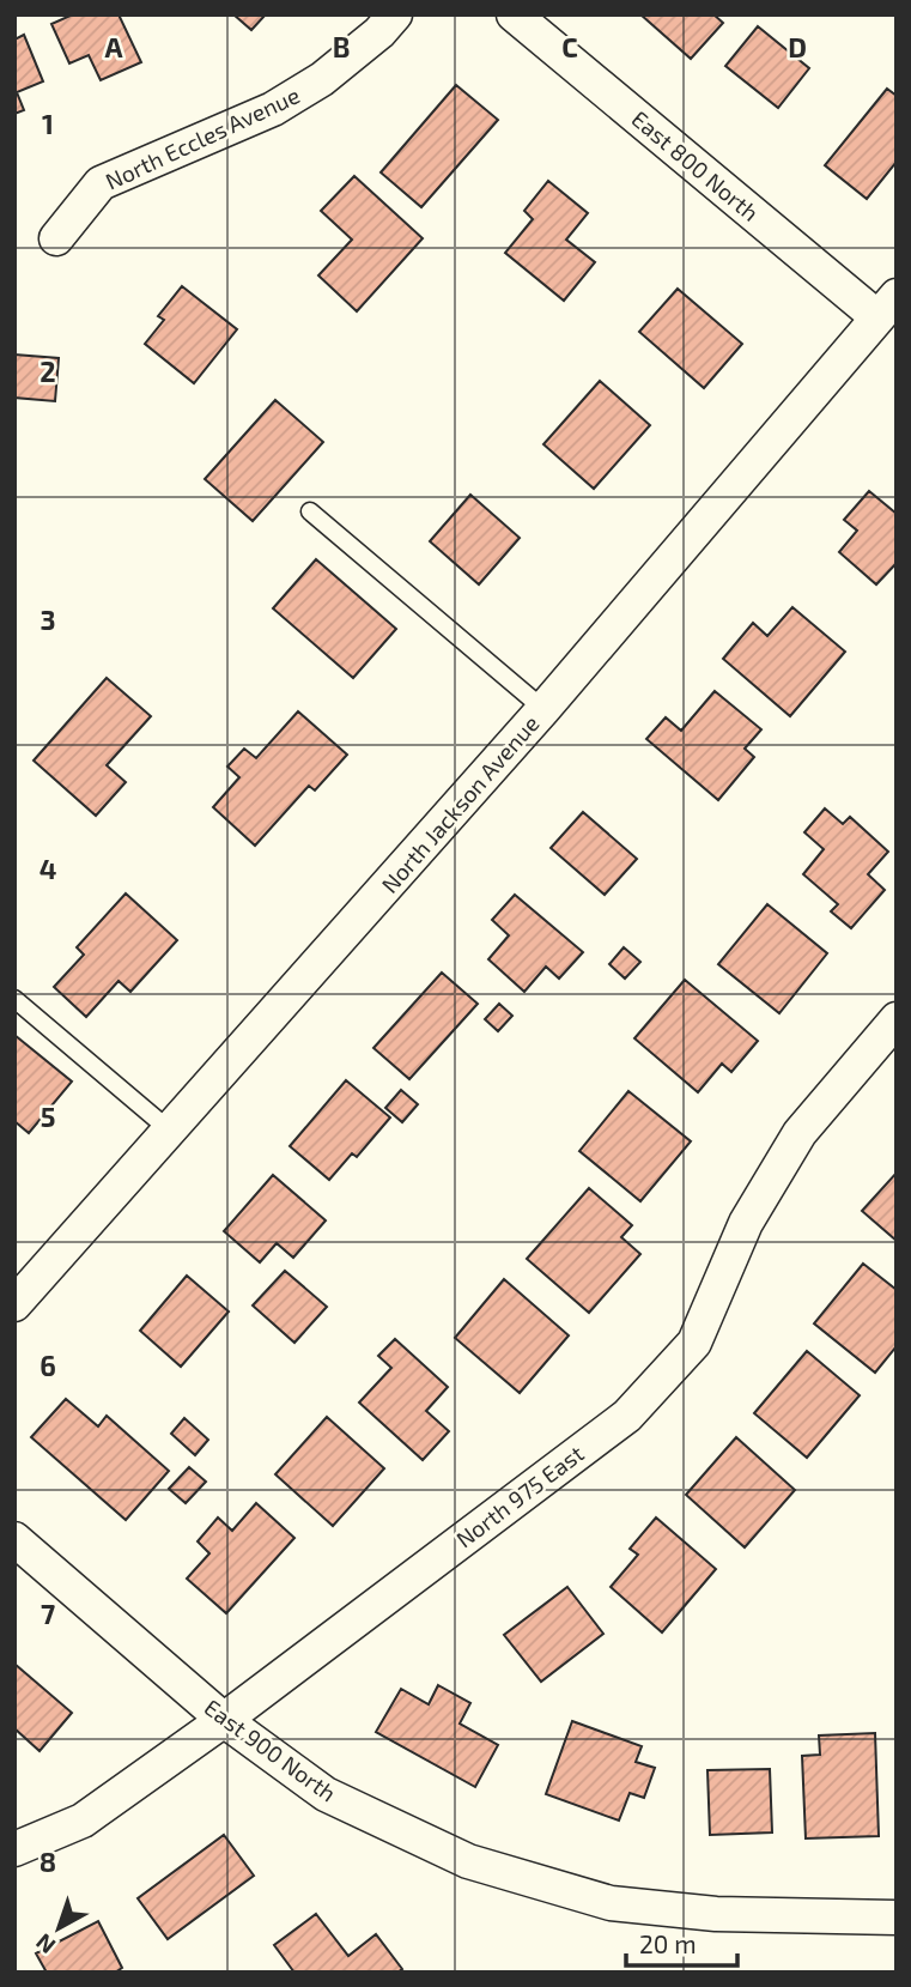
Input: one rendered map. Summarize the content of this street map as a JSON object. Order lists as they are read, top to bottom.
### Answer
{
  "streets": {
    "street": [
      "North Eccles Avenue",
      "East 800 North",
      "North Jackson Avenue",
      "North 975 East",
      "East 900 North"
    ]
  },
  "crossings": [
    ["East 800 North", "North Jackson Avenue"],
    ["North 975 East", "East 900 North"]
  ],
  "scale_bar": "20 m",
  "north": "bottom left",
  "grid": {
    "columns": [
      "A",
      "B",
      "C",
      "D"
    ],
    "rows": [
      "1",
      "2",
      "3",
      "4",
      "5",
      "6",
      "7",
      "8"
    ]
  }
}
